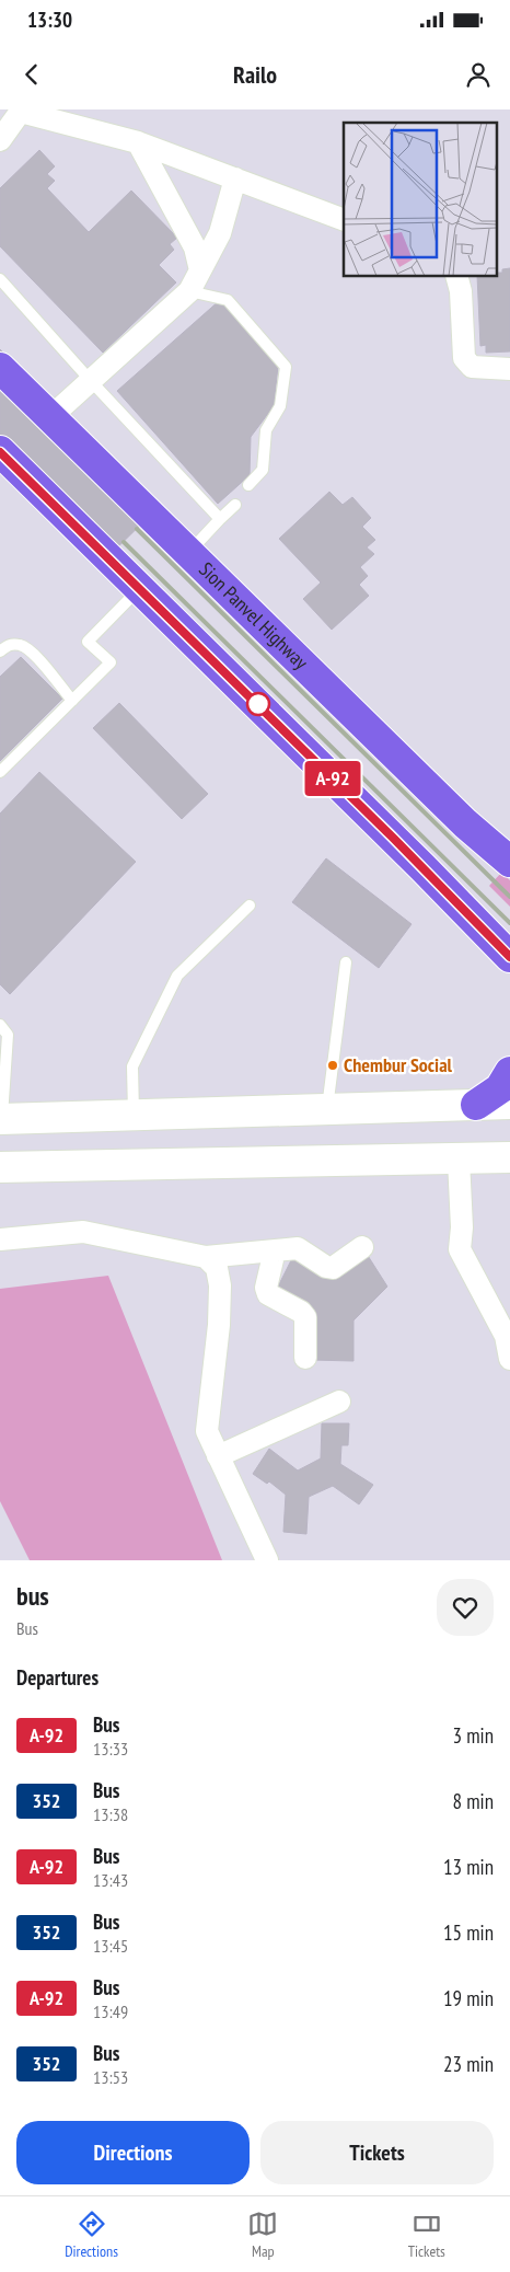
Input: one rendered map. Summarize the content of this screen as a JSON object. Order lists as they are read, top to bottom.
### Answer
{
  "streets": {
    "highway": ["Sion Panvel Highway"]
  },
  "places": ["Chembur Social"],
  "lines": ["bus line A-92"],
  "page": {
    "status": "13:30",
    "header": "Railo",
    "on_map": "A-92",
    "heading": [
      ["bus", "Bus"],
      "Departures"
    ],
    "list": [
      {
        "mark": "A-92",
        "name": "Bus",
        "note": "13:33",
        "value": "3 min"
      },
      {
        "mark": "352",
        "name": "Bus",
        "note": "13:38",
        "value": "8 min"
      },
      {
        "mark": "A-92",
        "name": "Bus",
        "note": "13:43",
        "value": "13 min"
      },
      {
        "mark": "352",
        "name": "Bus",
        "note": "13:45",
        "value": "15 min"
      },
      {
        "mark": "A-92",
        "name": "Bus",
        "note": "13:49",
        "value": "19 min"
      },
      {
        "mark": "352",
        "name": "Bus",
        "note": "13:53",
        "value": "23 min"
      }
    ],
    "buttons": ["Directions", "Tickets"],
    "tabs": ["Directions", "Map", "Tickets"]
  }
}
